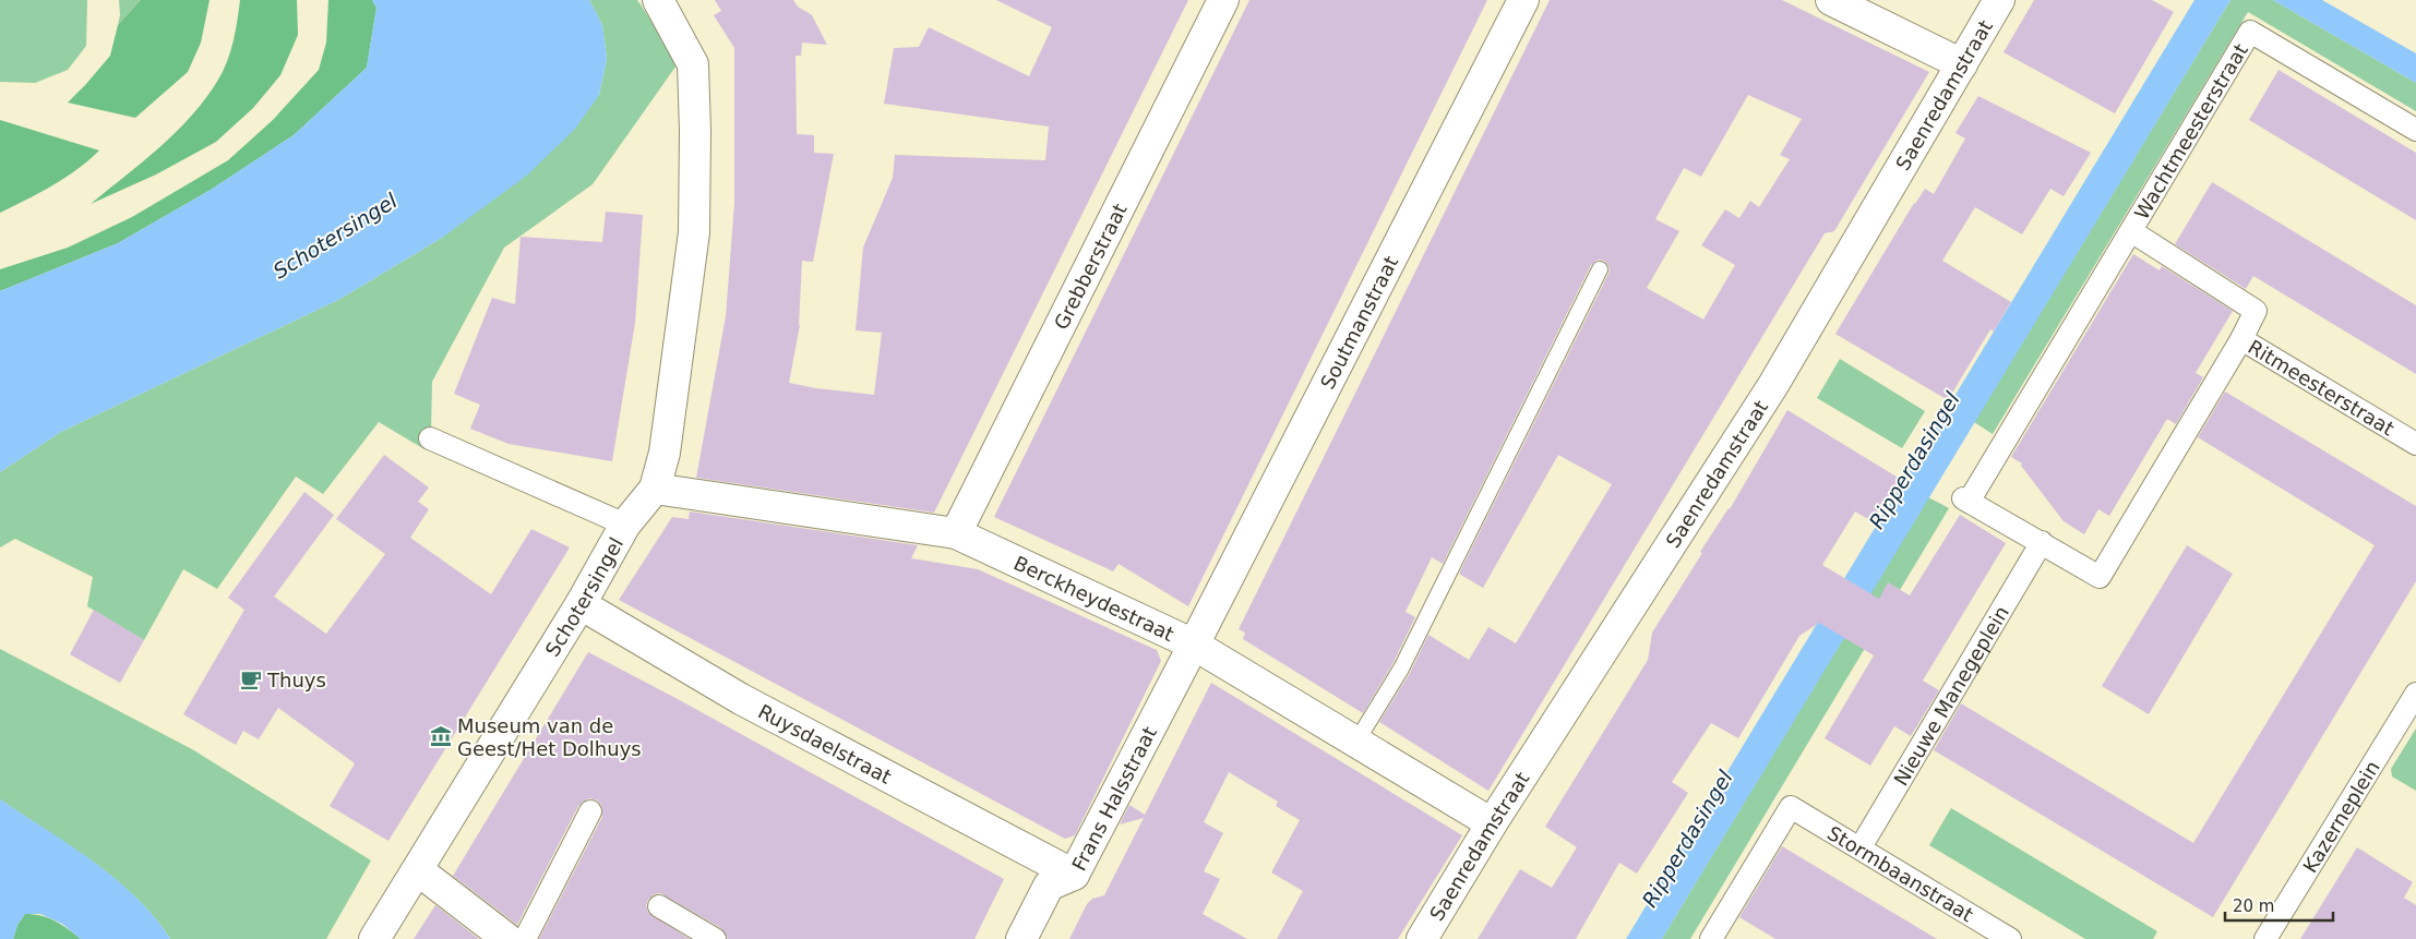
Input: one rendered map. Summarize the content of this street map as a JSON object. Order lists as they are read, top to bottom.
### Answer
{
  "streets": {
    "street": [
      "Saenredamstraat",
      "Wachtmeesterstraat",
      "Grebberstraat",
      "Soutmanstraat",
      "Ritmeesterstraat",
      "Schotersingel",
      "Berckheydestraat",
      "Nieuwe Manegeplein",
      "Ruysdaelstraat",
      "Frans Halsstraat",
      "Kazerneplein",
      "Stormbaanstraat"
    ]
  },
  "crossings": [
    ["Saenredamstraat", "Berckheydestraat"],
    ["Wachtmeesterstraat", "Ritmeesterstraat"],
    ["Grebberstraat", "Berckheydestraat"],
    ["Soutmanstraat", "Berckheydestraat"],
    ["Soutmanstraat", "Frans Halsstraat"],
    ["Schotersingel", "Berckheydestraat"],
    ["Schotersingel", "Ruysdaelstraat"],
    ["Berckheydestraat", "Frans Halsstraat"],
    ["Nieuwe Manegeplein", "Stormbaanstraat"],
    ["Ruysdaelstraat", "Frans Halsstraat"]
  ],
  "water": ["Schotersingel", "Ripperdasingel"],
  "places": {
    "cafe": ["Thuys"],
    "museum": ["Museum van de Geest/Het Dolhuys"]
  },
  "scale_bar": "20 m"
}
